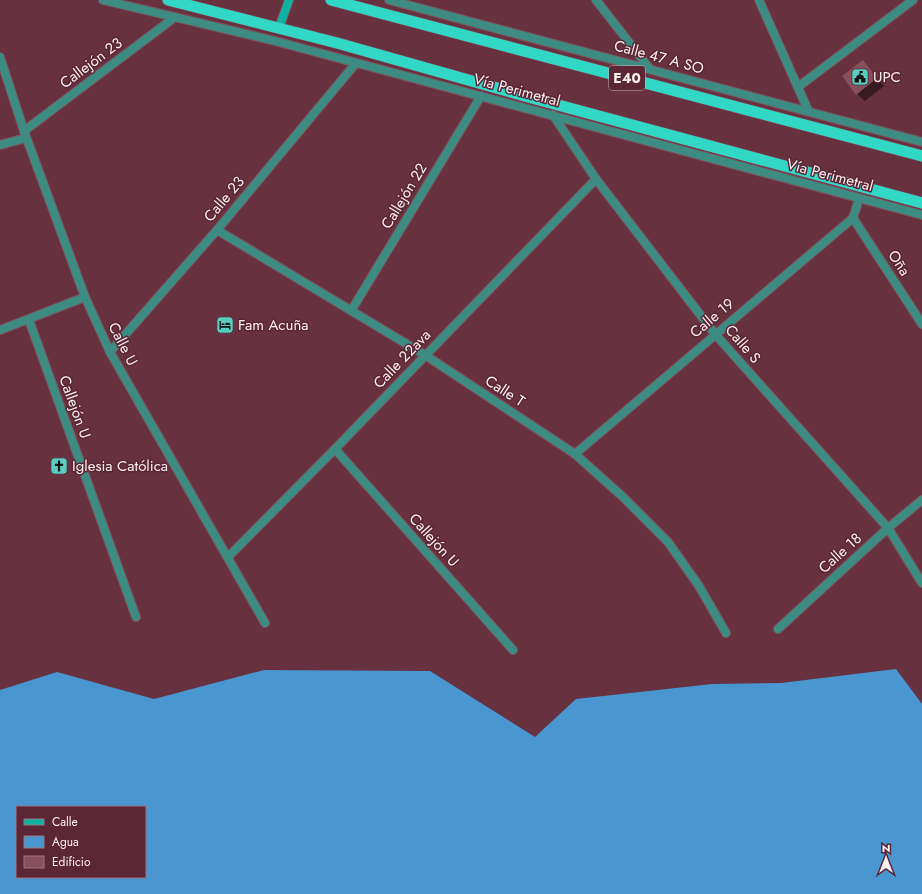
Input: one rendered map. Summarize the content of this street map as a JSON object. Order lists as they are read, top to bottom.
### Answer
{
  "streets": {
    "highway": ["E40", "Vía Perimetral"],
    "street": [
      "Calle 47 A SO",
      "Callejón 23",
      "Callejón 22",
      "Calle 23",
      "Oña",
      "Calle 19",
      "Calle U",
      "Calle S",
      "Calle 22ava",
      "Calle T",
      "Callejón U",
      "Calle 18"
    ]
  },
  "crossings": [
    ["Callejón 23", "Vía Perimetral"],
    ["Callejón 23", "Calle U"],
    ["Vía Perimetral", "Callejón 22"],
    ["Vía Perimetral", "Calle 23"],
    ["Vía Perimetral", "Calle S"],
    ["Callejón 22", "Calle T"],
    ["Calle 23", "Calle U"],
    ["Calle 23", "Calle T"],
    ["Oña", "Calle 19"],
    ["Calle 19", "Calle S"],
    ["Calle 19", "Calle T"],
    ["Calle U", "Calle 22ava"],
    ["Calle S", "Calle 22ava"],
    ["Calle S", "Calle 18"],
    ["Calle 22ava", "Calle T"],
    ["Calle 22ava", "Callejón U"]
  ],
  "places": {
    "public building": ["UPC"],
    "hotel": ["Fam Acuña"],
    "church": ["Iglesia Católica"]
  },
  "legend": ["Calle", "Agua", "Edificio"],
  "north": "top"
}
